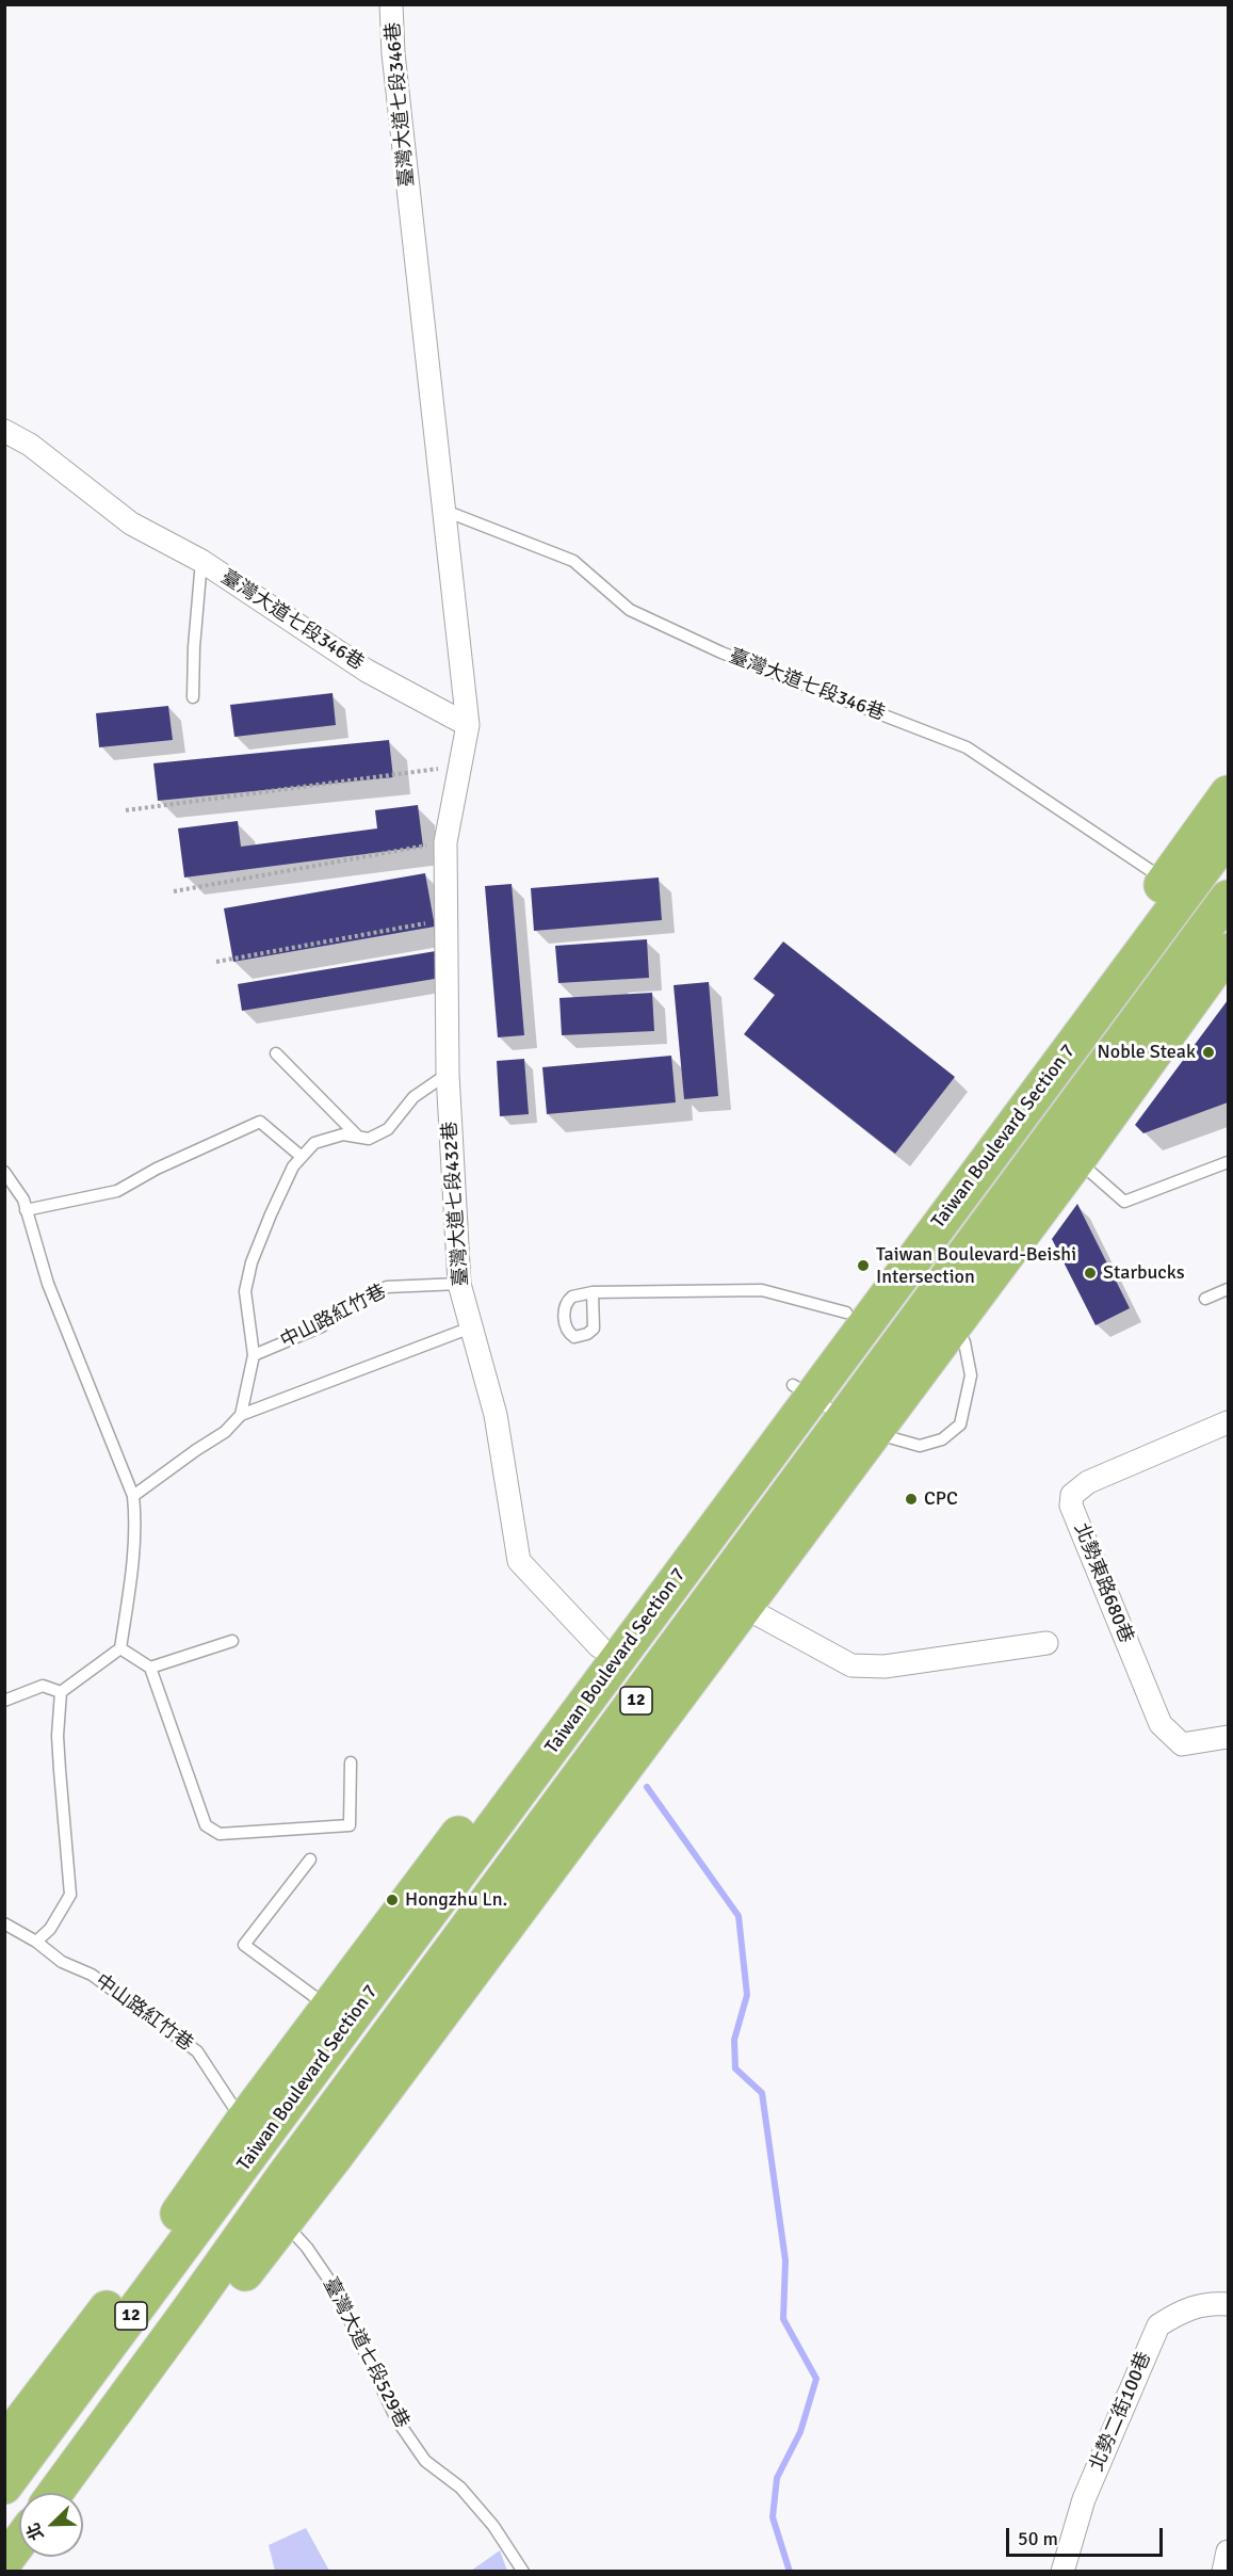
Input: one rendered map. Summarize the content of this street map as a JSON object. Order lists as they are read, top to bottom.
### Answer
{
  "streets": {
    "main road": ["Taiwan Boulevard Section 7", "12"],
    "street": [
      "臺灣大道七段346巷",
      "臺灣大道七段432巷",
      "北勢東路680巷",
      "北勢二街100巷"
    ],
    "lane": ["中山路紅竹巷", "臺灣大道七段529巷"]
  },
  "crossings": [
    ["臺灣大道七段346巷", "Taiwan Boulevard Section 7"],
    ["臺灣大道七段346巷", "臺灣大道七段432巷"],
    ["Taiwan Boulevard Section 7", "臺灣大道七段432巷"],
    ["Taiwan Boulevard Section 7", "中山路紅竹巷"],
    ["Taiwan Boulevard Section 7", "臺灣大道七段529巷"],
    ["臺灣大道七段432巷", "中山路紅竹巷"],
    ["中山路紅竹巷", "臺灣大道七段529巷"]
  ],
  "places": [
    "Noble Steak",
    "Taiwan Boulevard-Beishi Intersection",
    "Starbucks",
    "CPC",
    "Hongzhu Ln."
  ],
  "scale_bar": "50 m",
  "north": "bottom left"
}
